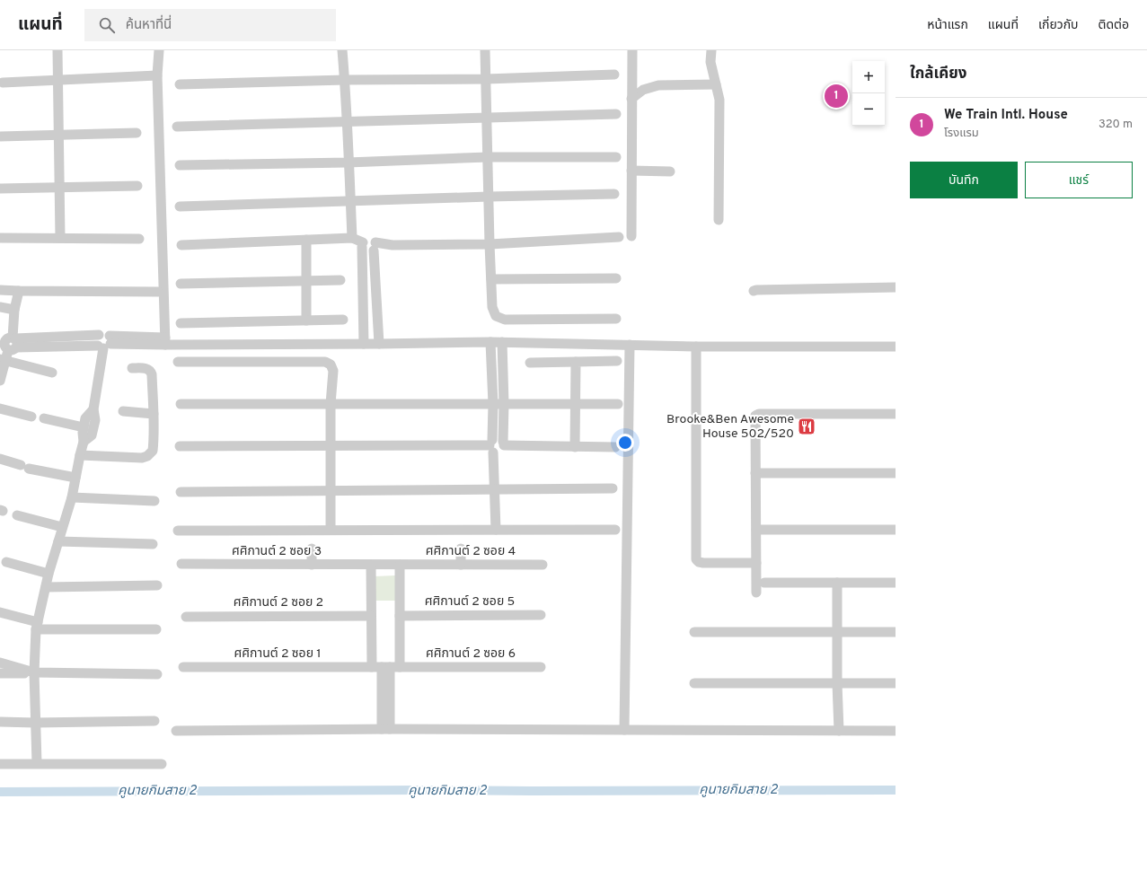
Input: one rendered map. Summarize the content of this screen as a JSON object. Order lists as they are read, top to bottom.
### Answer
{
  "streets": {
    "street": [
      "ศศิกานต์ 2 ซอย 3",
      "ศศิกานต์ 2 ซอย 4",
      "ศศิกานต์ 2 ซอย 5",
      "ศศิกานต์ 2 ซอย 2",
      "ศศิกานต์ 2 ซอย 1",
      "ศศิกานต์ 2 ซอย 6"
    ]
  },
  "crossings": [
    ["ศศิกานต์ 2 ซอย 3", "ศศิกานต์ 2 ซอย 4"],
    ["ศศิกานต์ 2 ซอย 1", "ศศิกานต์ 2 ซอย 6"]
  ],
  "water": ["คูนายกิมสาย 2"],
  "places": {
    "restaurant": ["Brooke&Ben Awesome House 502/520"]
  },
  "page": {
    "header": "แผนที่",
    "search": "ค้นหาที่นี่",
    "nav": [
      "หน้าแรก",
      "แผนที่",
      "เกี่ยวกับ",
      "ติดต่อ"
    ],
    "heading": "ใกล้เคียง",
    "map_buttons": ["+", "−"],
    "pins": "1",
    "list": [
      {
        "mark": "1",
        "name": "We Train Intl. House",
        "note": "โรงแรม",
        "value": "320 m"
      }
    ],
    "buttons": ["บันทึก", "แชร์"]
  }
}
